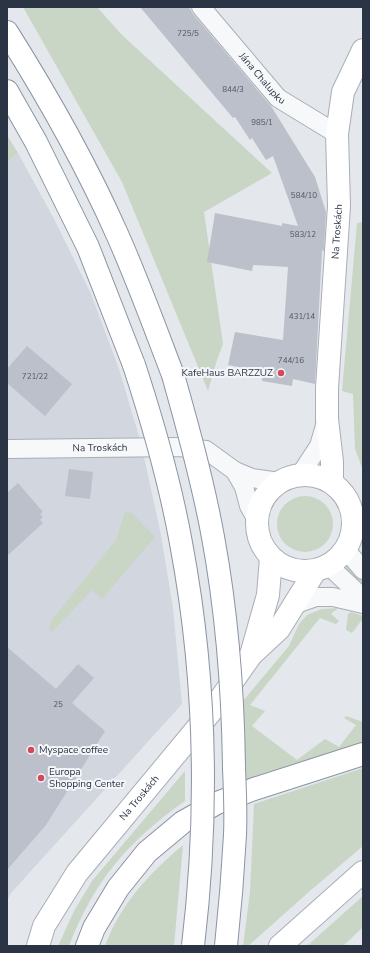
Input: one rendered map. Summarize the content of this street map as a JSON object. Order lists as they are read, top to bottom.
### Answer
{
  "streets": {
    "main road": ["Na Troskách"],
    "street": ["Jána Chalupku"]
  },
  "crossings": [
    ["Jána Chalupku", "Na Troskách"]
  ],
  "places": ["KafeHaus BARZZUZ", "Myspace coffee", "Europa Shopping Center"],
  "house_numbers": [
    "725/5",
    "844/3",
    "985/1",
    "584/10",
    "583/12",
    "431/14",
    "744/16",
    "721/22",
    "25"
  ]
}
